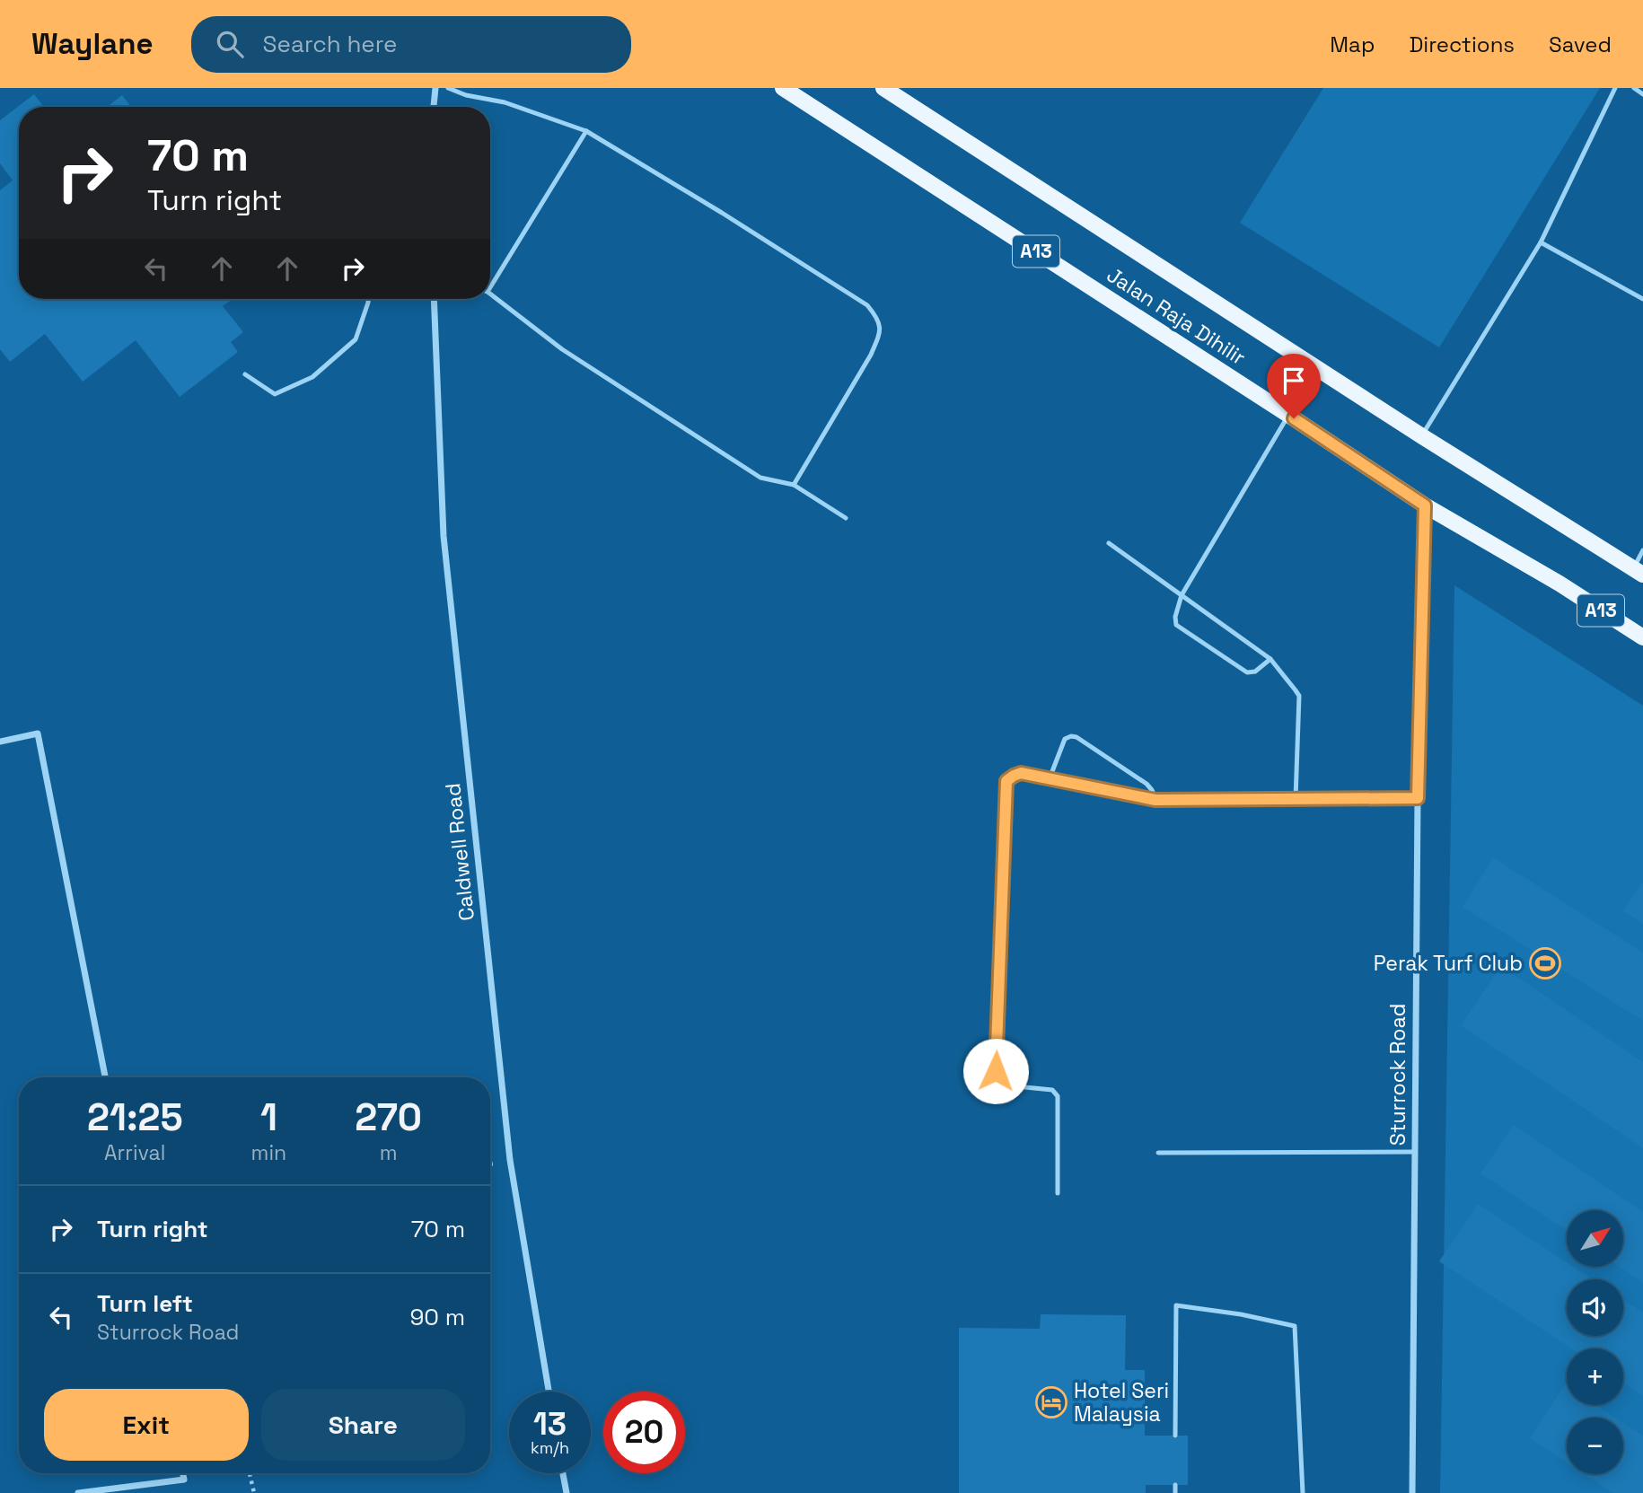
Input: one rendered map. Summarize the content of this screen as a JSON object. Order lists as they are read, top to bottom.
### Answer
{
  "streets": {
    "main road": ["A13", "Jalan Raja Dihilir"],
    "street": ["Caldwell Road", "Sturrock Road"]
  },
  "crossings": [
    ["Jalan Raja Dihilir", "Sturrock Road"]
  ],
  "places": {
    "sports": ["Perak Turf Club"],
    "hotel": ["Hotel Seri Malaysia"]
  },
  "north": "top right",
  "page": {
    "header": "Waylane",
    "search": "Search here",
    "nav": ["Map", "Directions", "Saved"],
    "turn": ["70 m", "Turn right"],
    "eta": [
      "21:25",
      "Arrival",
      "1",
      "min",
      "270",
      "m"
    ],
    "list": [
      {
        "name": "Turn right",
        "value": "70 m"
      },
      {
        "name": "Turn left",
        "note": "Sturrock Road",
        "value": "90 m"
      }
    ],
    "map_buttons": ["+", "−"],
    "buttons": ["Exit", "Share"],
    "speed": "13 km/h",
    "limit": "20"
  }
}
